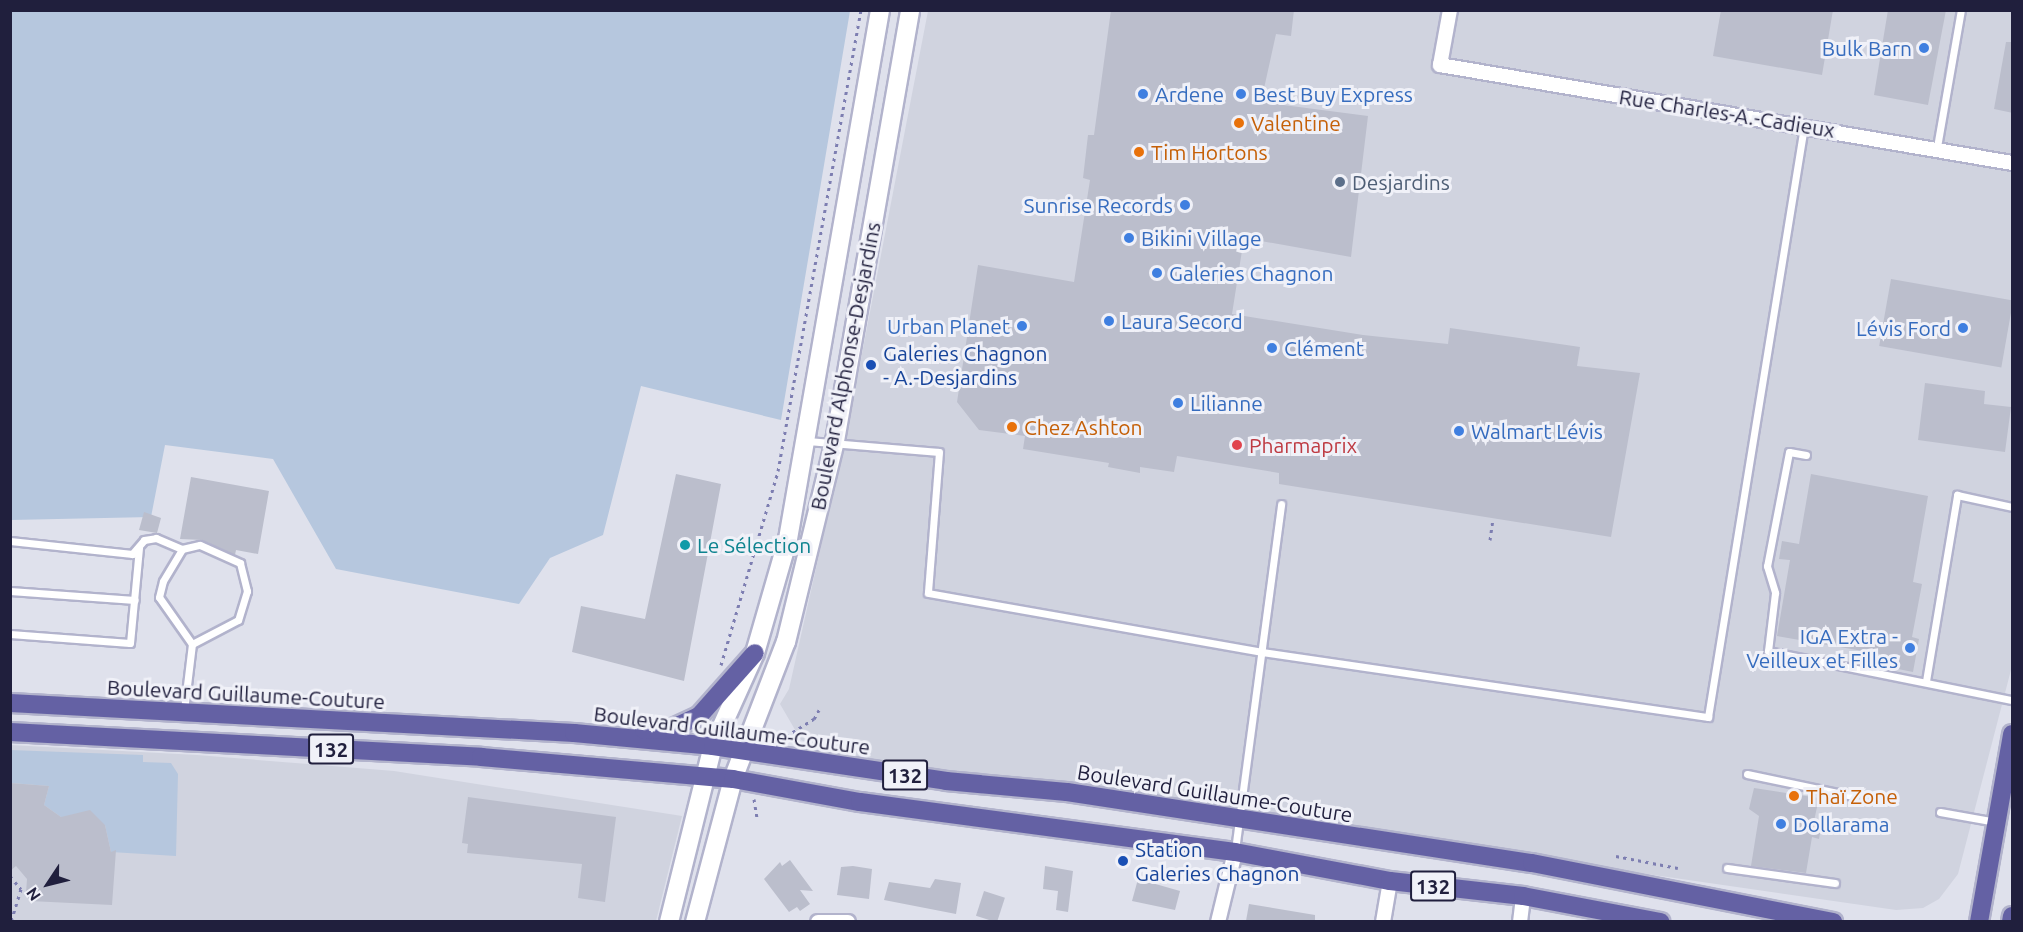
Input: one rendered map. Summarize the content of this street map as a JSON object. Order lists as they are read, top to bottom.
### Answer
{
  "streets": {
    "main road": ["Boulevard Alphonse-Desjardins", "Boulevard Guillaume-Couture", "132"],
    "street": ["Rue Charles-A.-Cadieux"]
  },
  "crossings": [
    ["Boulevard Alphonse-Desjardins", "Boulevard Guillaume-Couture"],
    ["Boulevard Alphonse-Desjardins", "132"]
  ],
  "places": [
    "Bulk Barn",
    "Ardene",
    "Best Buy Express",
    "Valentine",
    "Tim Hortons",
    "Desjardins",
    "Sunrise Records",
    "Bikini Village",
    "Galeries Chagnon",
    "Laura Secord",
    "Urban Planet",
    "Lévis Ford",
    "Clément",
    "Galeries Chagnon - A.-Desjardins",
    "Lilianne",
    "Chez Ashton",
    "Walmart Lévis",
    "Pharmaprix",
    "Le Sélection",
    "IGA Extra - Veilleux et Filles",
    "Thaï Zone",
    "Dollarama",
    "Station Galeries Chagnon"
  ],
  "north": "bottom left"
}
